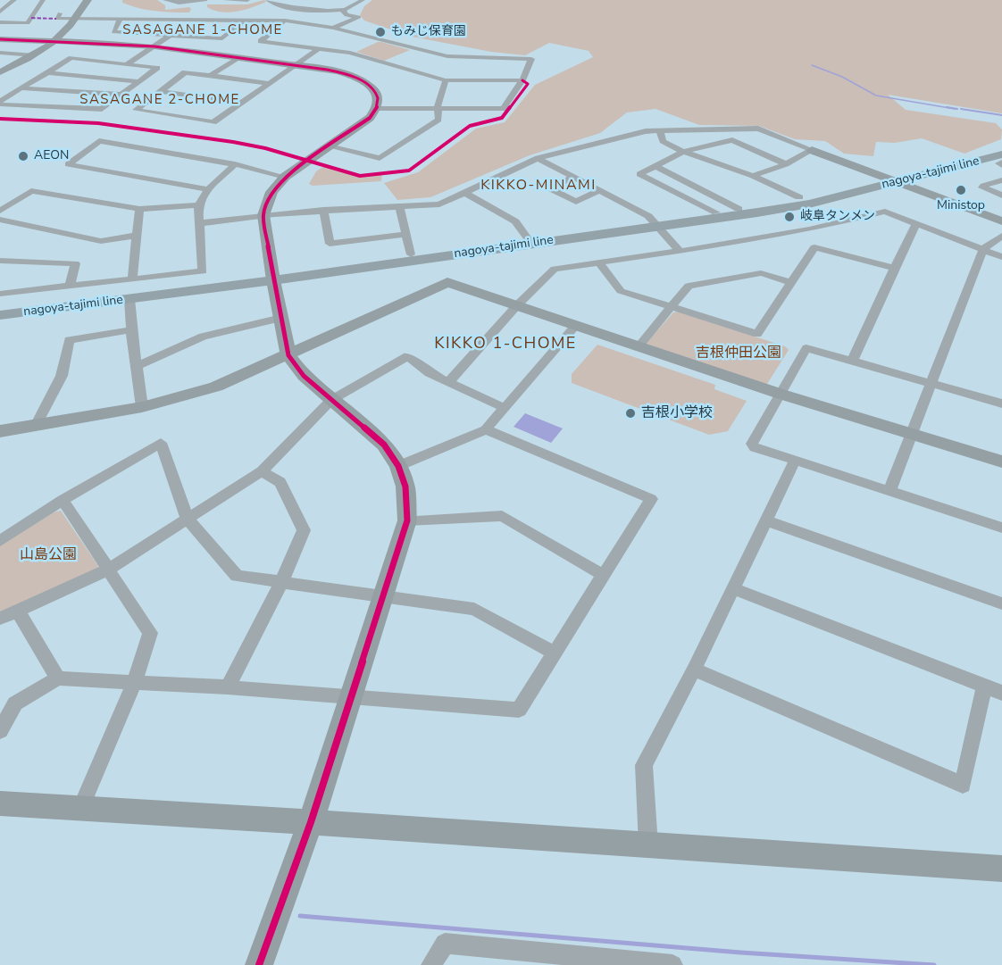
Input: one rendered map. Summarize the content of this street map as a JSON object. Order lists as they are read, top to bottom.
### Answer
{
  "streets": {
    "main road": ["nagoya-tajimi line"]
  },
  "districts": [
    "SASAGANE 1-CHOME",
    "SASAGANE 2-CHOME",
    "KIKKO-MINAMI",
    "KIKKO 1-CHOME"
  ],
  "parks": ["吉根仲田公園", "山島公園"],
  "places": [
    "もみじ保育園",
    "AEON",
    "Ministop",
    "岐阜タンメン",
    "吉根小学校"
  ]
}
